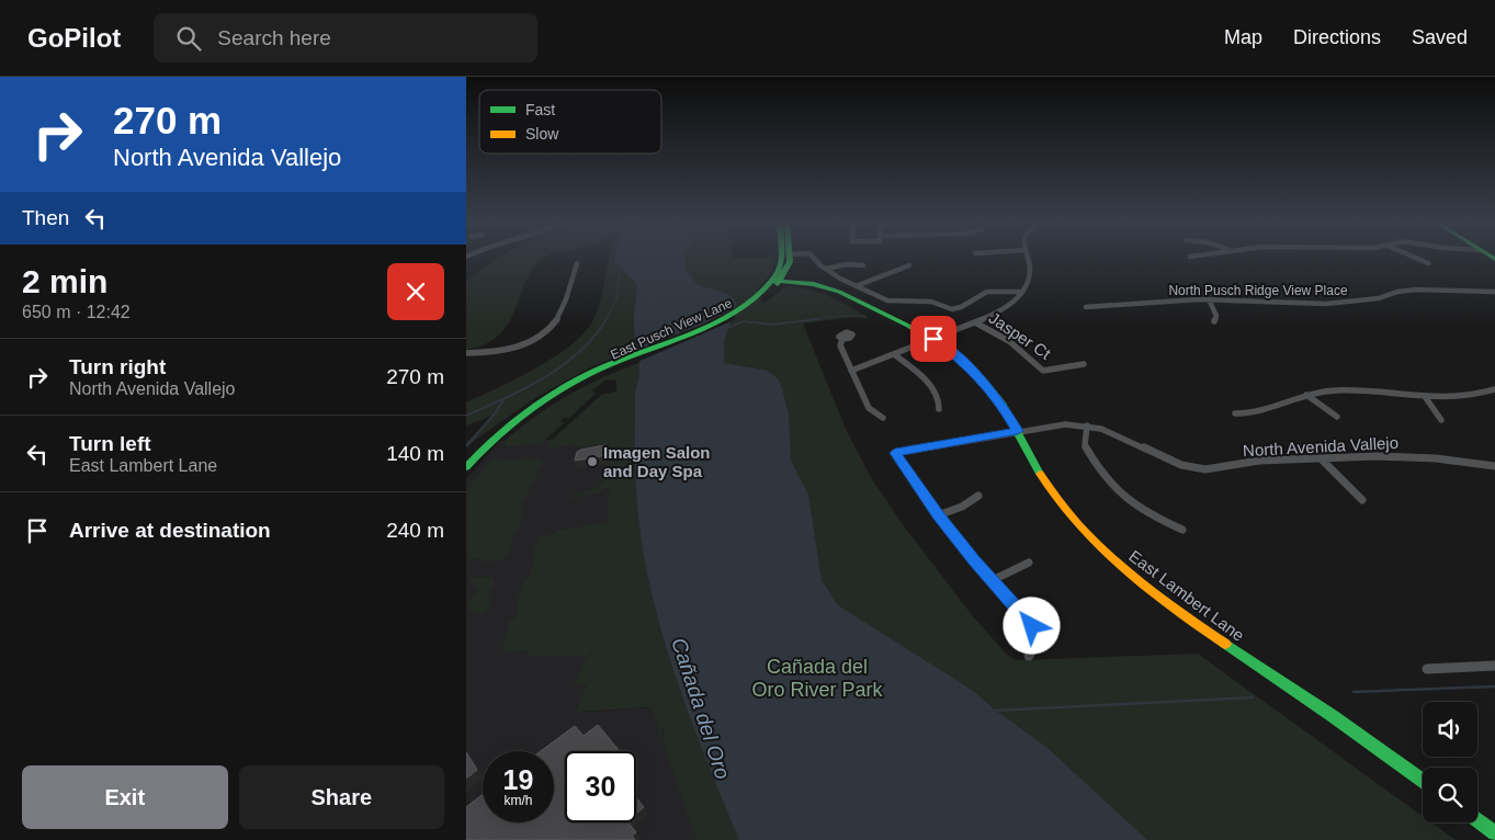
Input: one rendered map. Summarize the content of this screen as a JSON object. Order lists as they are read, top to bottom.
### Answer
{
  "streets": {
    "street": [
      "North Pusch Ridge View Place",
      "East Pusch View Lane",
      "Jasper Ct",
      "North Avenida Vallejo",
      "East Lambert Lane"
    ]
  },
  "crossings": [
    ["East Pusch View Lane", "East Lambert Lane"],
    ["North Avenida Vallejo", "East Lambert Lane"]
  ],
  "water": ["Cañada del Oro"],
  "parks": ["Cañada del Oro River Park"],
  "places": ["Imagen Salon and Day Spa"],
  "legend": ["Fast", "Slow"],
  "page": {
    "header": "GoPilot",
    "search": "Search here",
    "nav": ["Map", "Directions", "Saved"],
    "turn": ["270 m", "North Avenida Vallejo"],
    "then": "Then",
    "heading": ["2 min", "650 m · 12:42"],
    "list": [
      {
        "name": "Turn right",
        "note": "North Avenida Vallejo",
        "value": "270 m"
      },
      {
        "name": "Turn left",
        "note": "East Lambert Lane",
        "value": "140 m"
      },
      {
        "name": "Arrive at destination",
        "value": "240 m"
      }
    ],
    "speed": "19 km/h",
    "limit": "30",
    "buttons": ["Exit", "Share"]
  }
}
